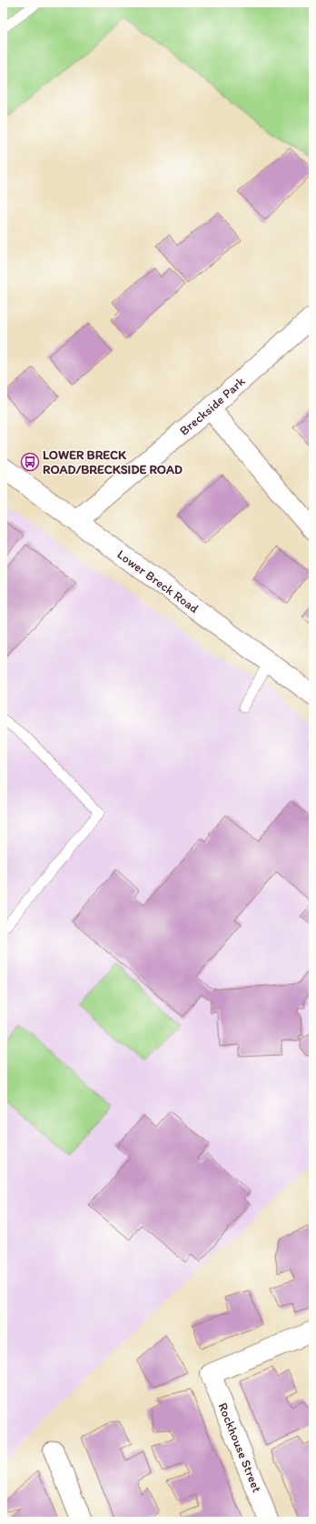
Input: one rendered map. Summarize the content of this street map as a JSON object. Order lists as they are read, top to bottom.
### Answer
{
  "streets": {
    "street": ["Breckside Park", "Lower Breck Road", "Rockhouse Street"]
  },
  "crossings": [
    ["Breckside Park", "Lower Breck Road"]
  ],
  "places": {
    "bus stop": ["LOWER BRECK ROAD/BRECKSIDE ROAD"]
  }
}
